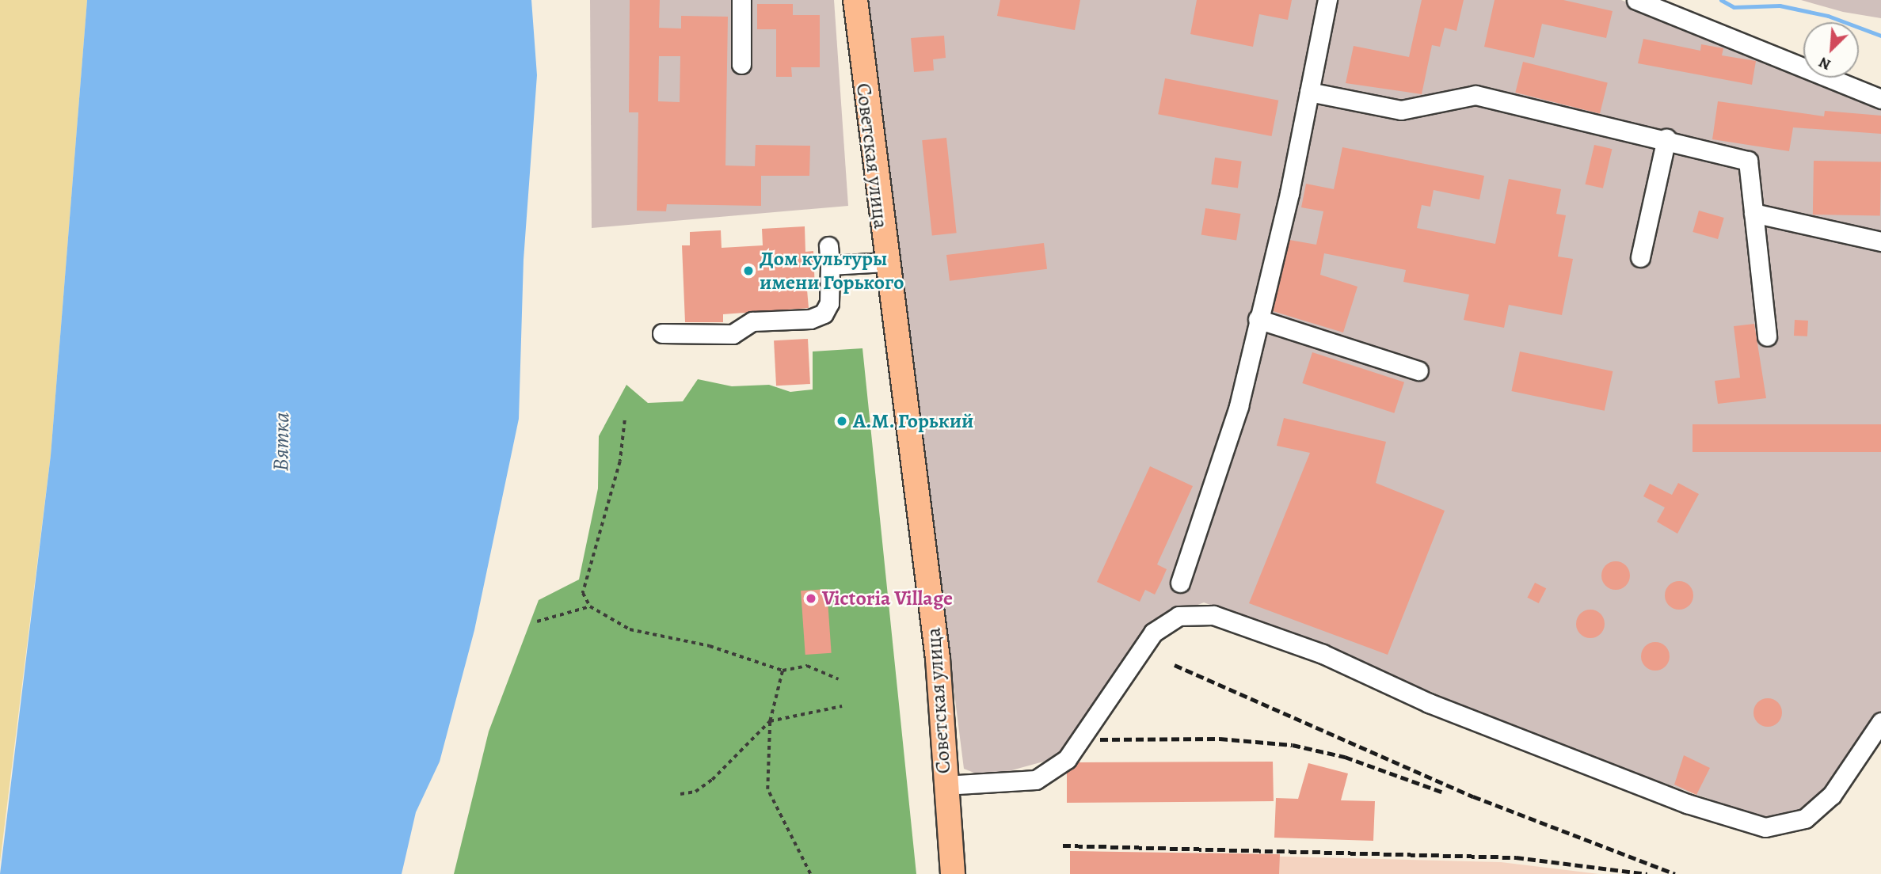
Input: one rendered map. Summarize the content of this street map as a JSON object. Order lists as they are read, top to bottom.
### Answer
{
  "streets": {
    "main road": ["Советская улица"]
  },
  "water": ["Вятка"],
  "places": ["Дом культуры имени Горького", "А.М. Горький", "Victoria Village"],
  "north": "bottom left"
}
